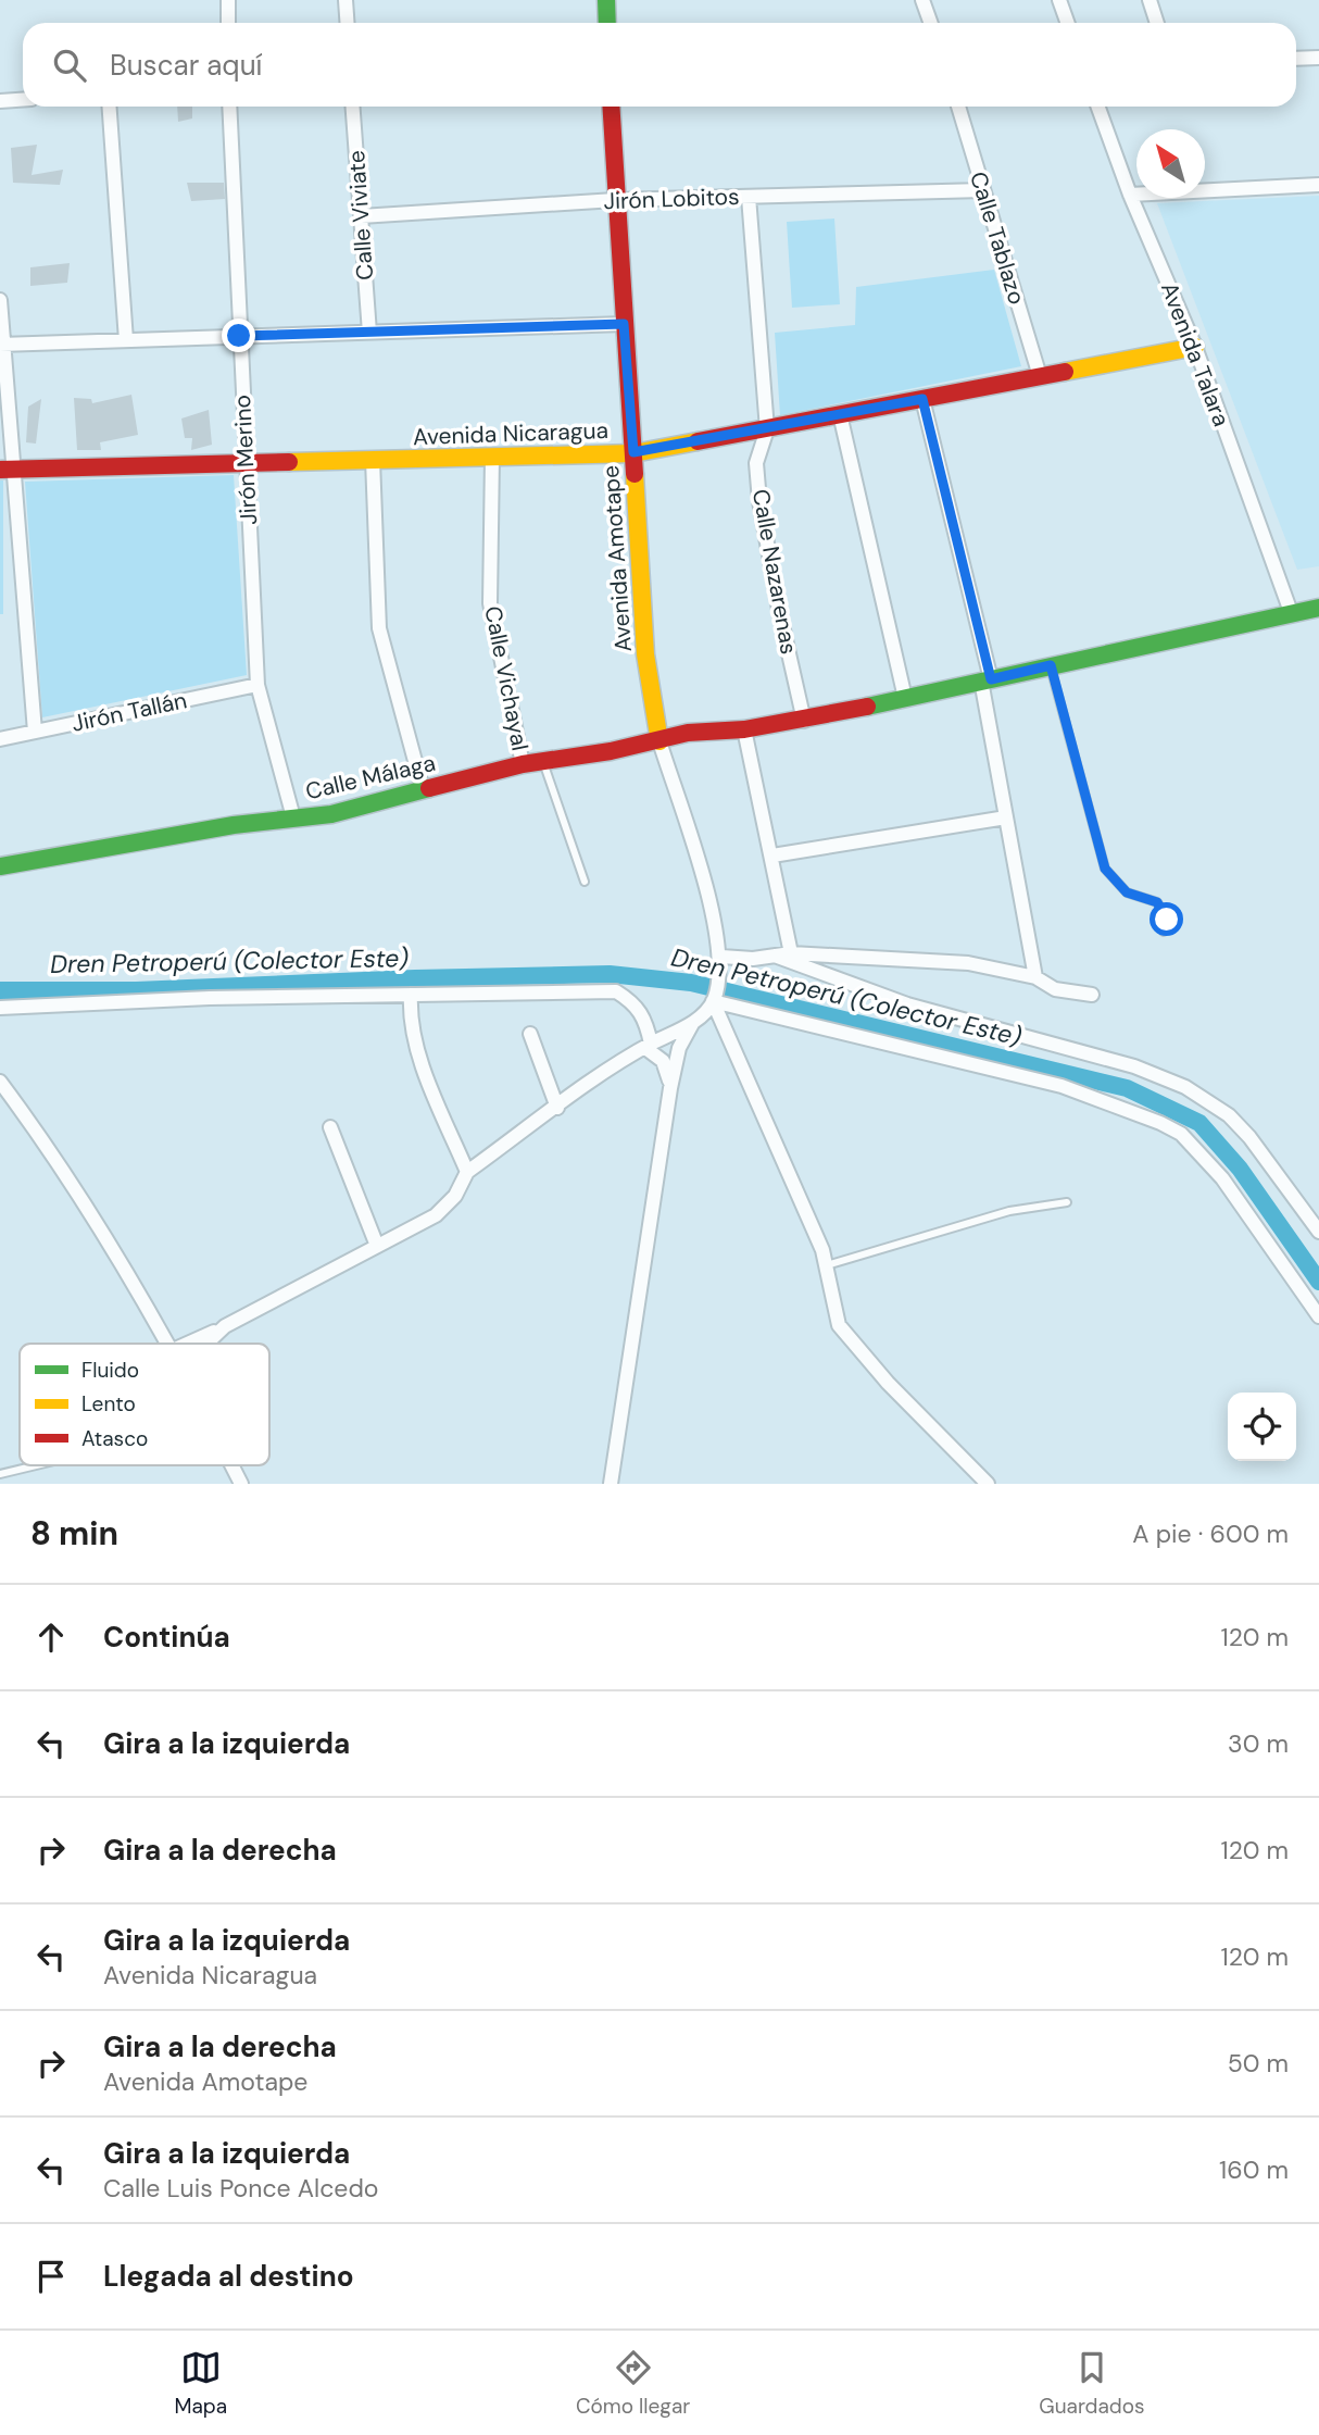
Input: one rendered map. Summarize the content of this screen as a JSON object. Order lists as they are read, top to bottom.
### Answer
{
  "streets": {
    "street": [
      "Jirón Lobitos",
      "Calle Viviate",
      "Calle Tablazo",
      "Avenida Talara",
      "Avenida Nicaragua",
      "Jirón Merino",
      "Avenida Amotape",
      "Calle Nazarenas",
      "Calle Vichayal",
      "Jirón Tallán",
      "Calle Málaga"
    ]
  },
  "crossings": [
    ["Jirón Lobitos", "Calle Viviate"],
    ["Jirón Lobitos", "Calle Tablazo"],
    ["Jirón Lobitos", "Avenida Amotape"],
    ["Jirón Lobitos", "Calle Nazarenas"],
    ["Calle Tablazo", "Avenida Nicaragua"],
    ["Avenida Talara", "Avenida Nicaragua"],
    ["Avenida Talara", "Calle Málaga"],
    ["Avenida Nicaragua", "Jirón Merino"],
    ["Avenida Nicaragua", "Avenida Amotape"],
    ["Avenida Nicaragua", "Calle Nazarenas"],
    ["Avenida Nicaragua", "Calle Vichayal"],
    ["Jirón Merino", "Jirón Tallán"],
    ["Jirón Merino", "Calle Málaga"],
    ["Avenida Amotape", "Calle Málaga"],
    ["Calle Nazarenas", "Calle Málaga"],
    ["Calle Vichayal", "Calle Málaga"]
  ],
  "water": ["Dren Petroperú (Colector Este)"],
  "legend": ["Fluido", "Lento", "Atasco"],
  "north": "top left",
  "page": {
    "search": "Buscar aquí",
    "heading": ["8 min", "A pie · 600 m"],
    "list": [
      ["Continúa", "120 m"],
      ["Gira a la izquierda", "30 m"],
      ["Gira a la derecha", "120 m"],
      ["Gira a la izquierda", "Avenida Nicaragua", "120 m"],
      ["Gira a la derecha", "Avenida Amotape", "50 m"],
      ["Gira a la izquierda", "Calle Luis Ponce Alcedo", "160 m"],
      "Llegada al destino"
    ],
    "nav": ["Mapa", "Cómo llegar", "Guardados"]
  }
}
